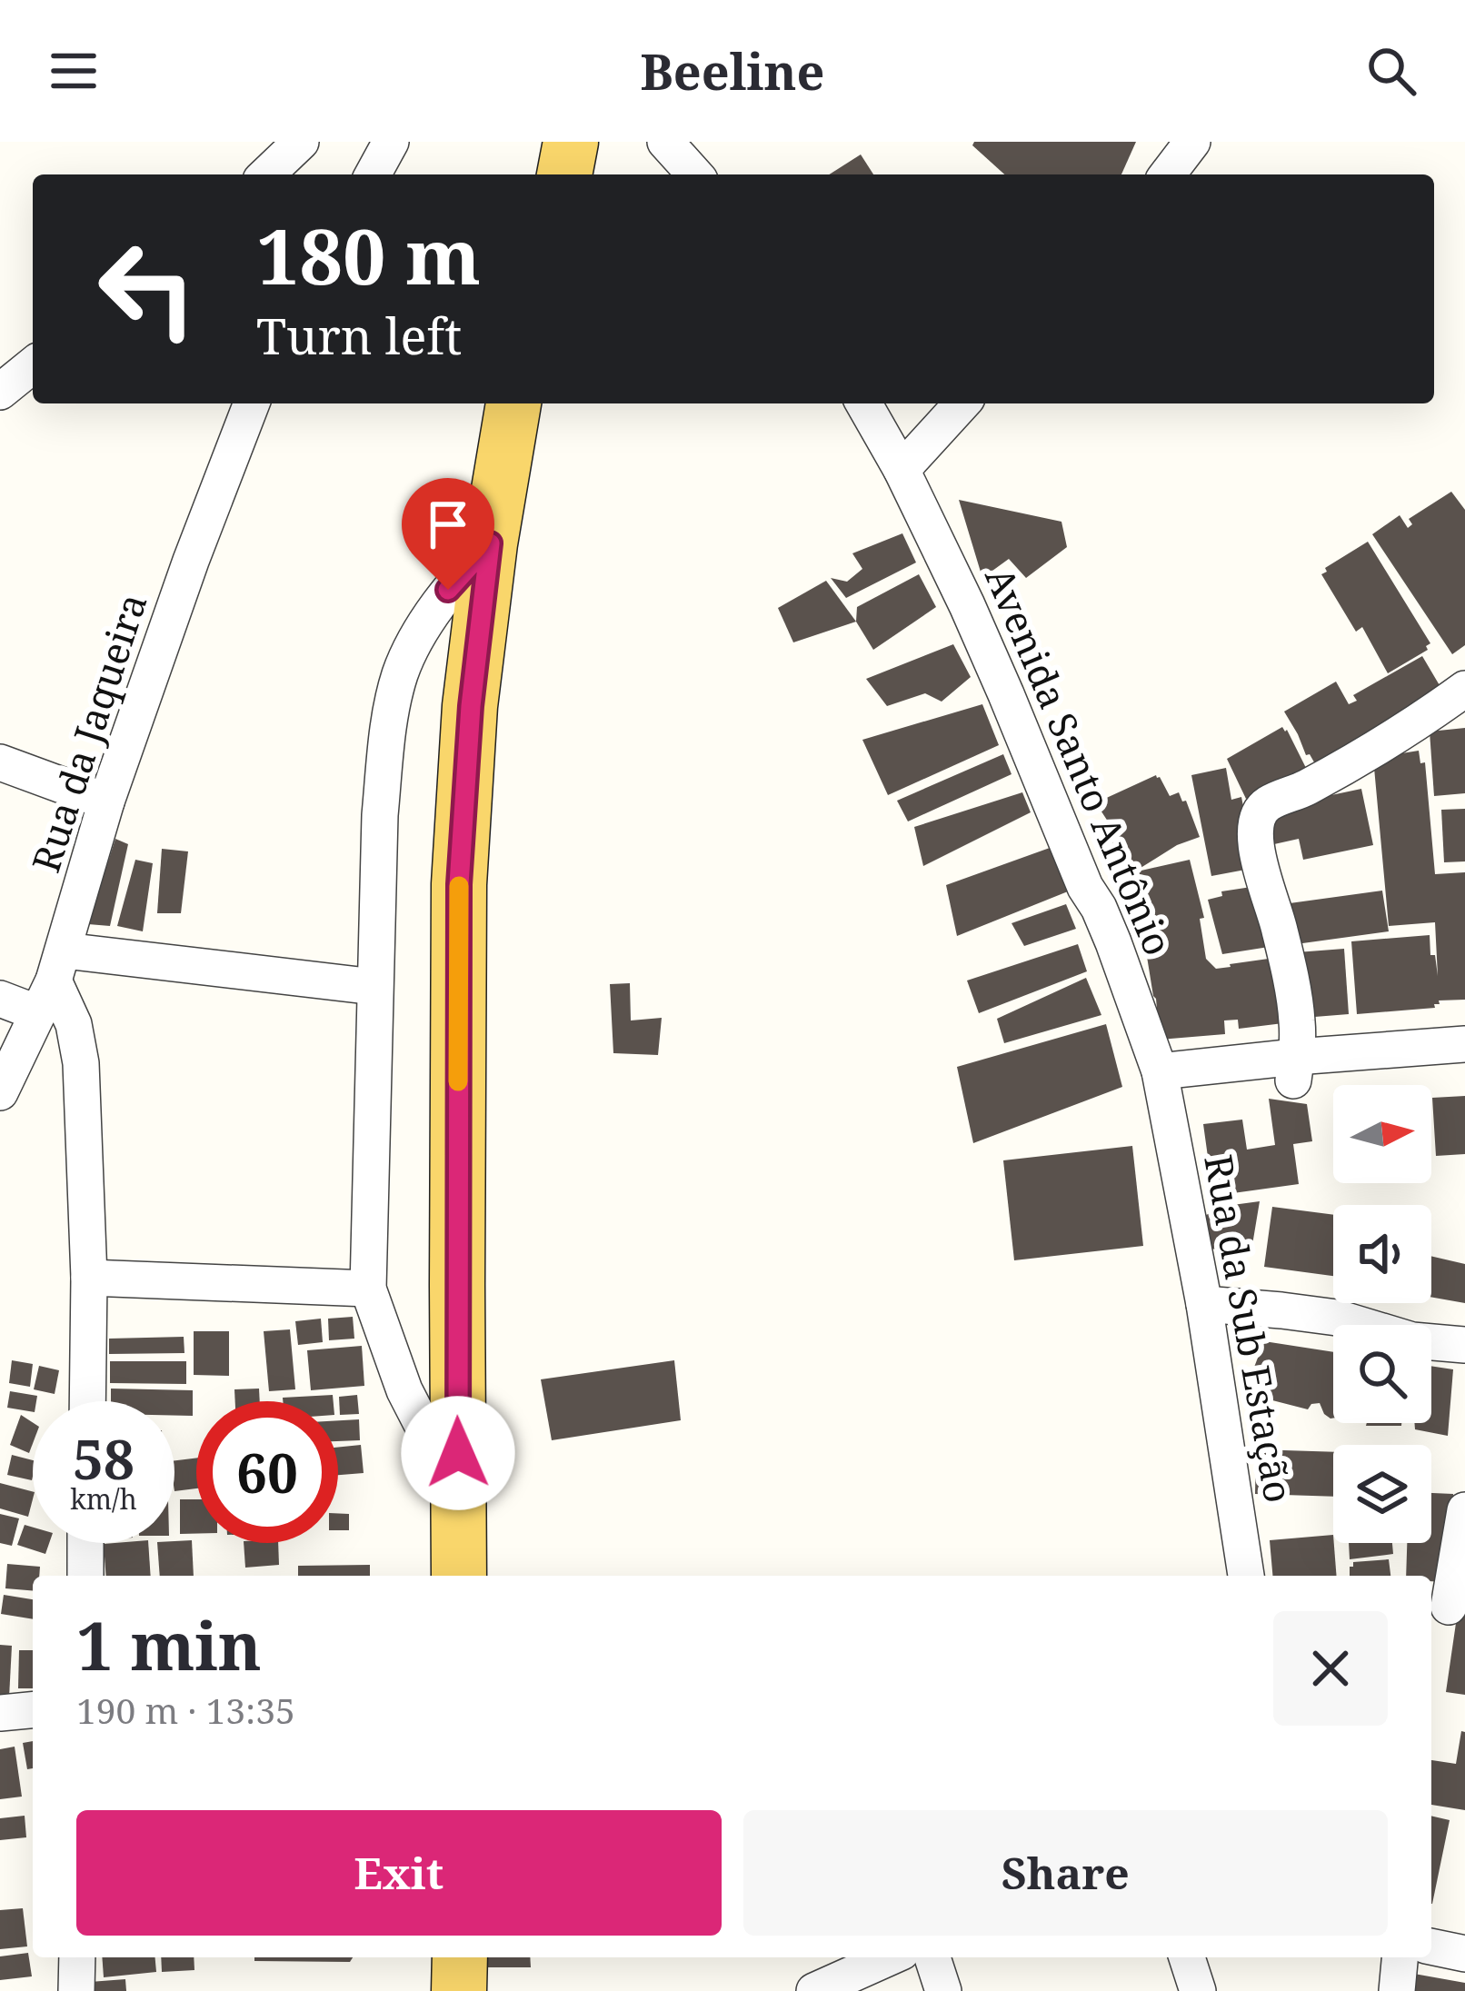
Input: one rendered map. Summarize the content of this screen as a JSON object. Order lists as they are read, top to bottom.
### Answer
{
  "streets": {
    "street": ["Rua da Jaqueira", "Avenida Santo Antônio", "Rua da Sub Estação"]
  },
  "crossings": [
    ["Avenida Santo Antônio", "Rua da Sub Estação"]
  ],
  "north": "right",
  "page": {
    "header": "Beeline",
    "turn": ["180 m", "Turn left"],
    "speed": "58 km/h",
    "limit": "60",
    "heading": ["1 min", "190 m · 13:35"],
    "buttons": ["Exit", "Share"]
  }
}
